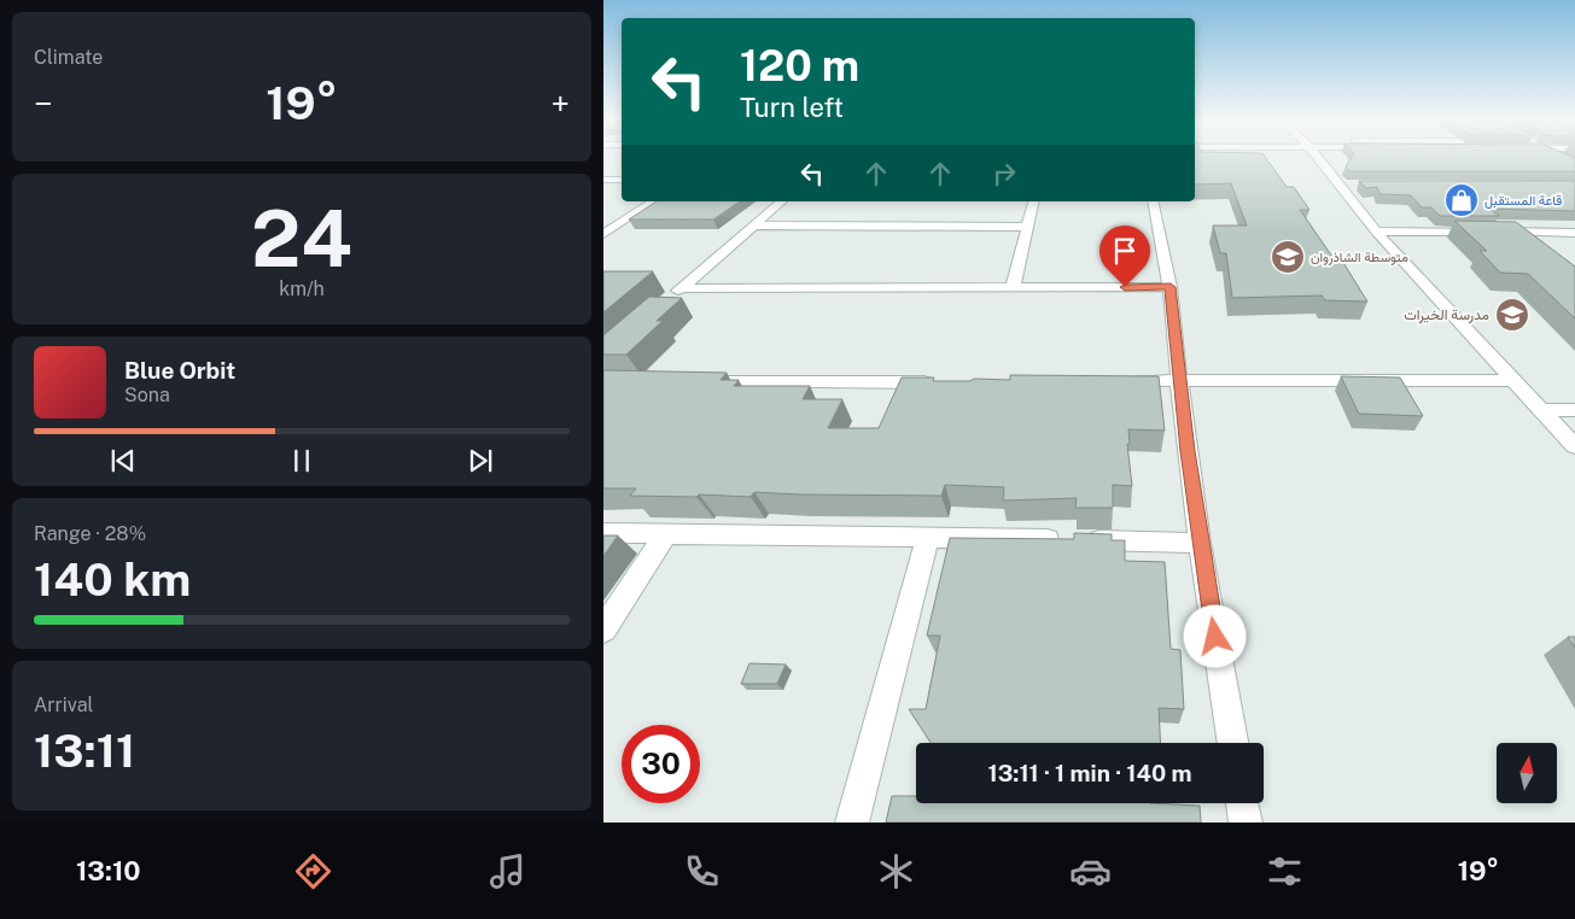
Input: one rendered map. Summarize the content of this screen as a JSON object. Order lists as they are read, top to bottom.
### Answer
{
  "places": {
    "shop": ["قاعة المستقبل"],
    "school or university": ["متوسطة الشاذروان", "مدرسة الخيرات"]
  },
  "north": "top",
  "page": {
    "tile": [
      "Climate",
      ["24", "km/h"],
      ["Range · 28%", "140 km"],
      ["Arrival", "13:11"]
    ],
    "turn": ["120 m", "Turn left"],
    "heat": ["−", "19°", "+"],
    "song": ["Blue Orbit", "Sona"],
    "limit": "30",
    "trip": "13:11 · 1 min · 140 m",
    "tabs": ["13:10", "19°"]
  }
}
